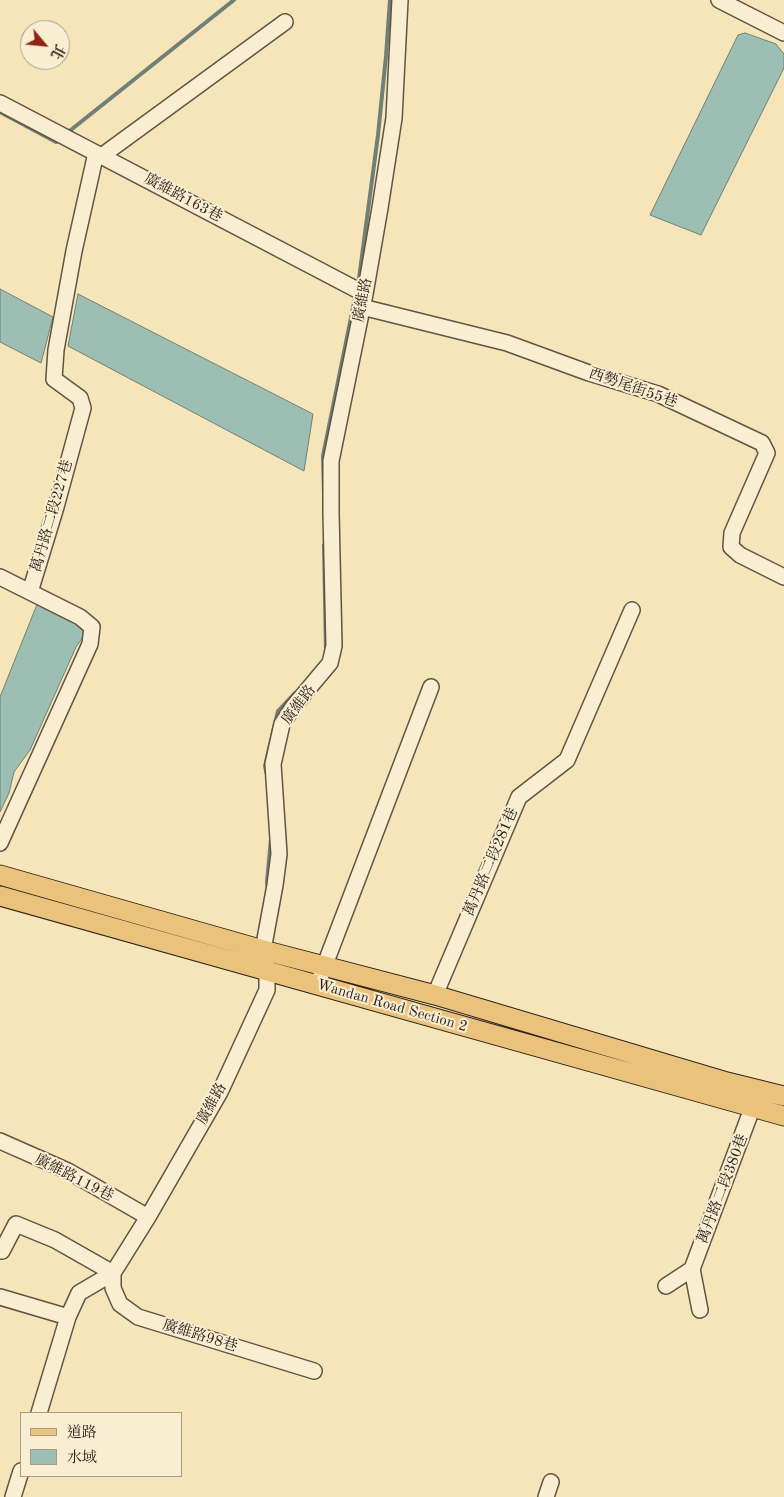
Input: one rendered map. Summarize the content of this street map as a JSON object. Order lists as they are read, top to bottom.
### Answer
{
  "streets": {
    "main road": ["Wandan Road Section 2"],
    "street": [
      "廣維路163巷",
      "廣維路",
      "西勢尾街55巷",
      "萬丹路二段227巷",
      "萬丹路二段281巷",
      "廣維路119巷",
      "萬丹路二段380巷",
      "廣維路98巷"
    ]
  },
  "crossings": [
    ["廣維路163巷", "廣維路"],
    ["廣維路163巷", "西勢尾街55巷"],
    ["廣維路163巷", "萬丹路二段227巷"],
    ["廣維路", "西勢尾街55巷"],
    ["廣維路", "Wandan Road Section 2"],
    ["廣維路", "廣維路119巷"],
    ["廣維路", "廣維路98巷"],
    ["萬丹路二段281巷", "Wandan Road Section 2"],
    ["Wandan Road Section 2", "萬丹路二段380巷"]
  ],
  "legend": ["道路", "水域"],
  "north": "bottom right"
}
